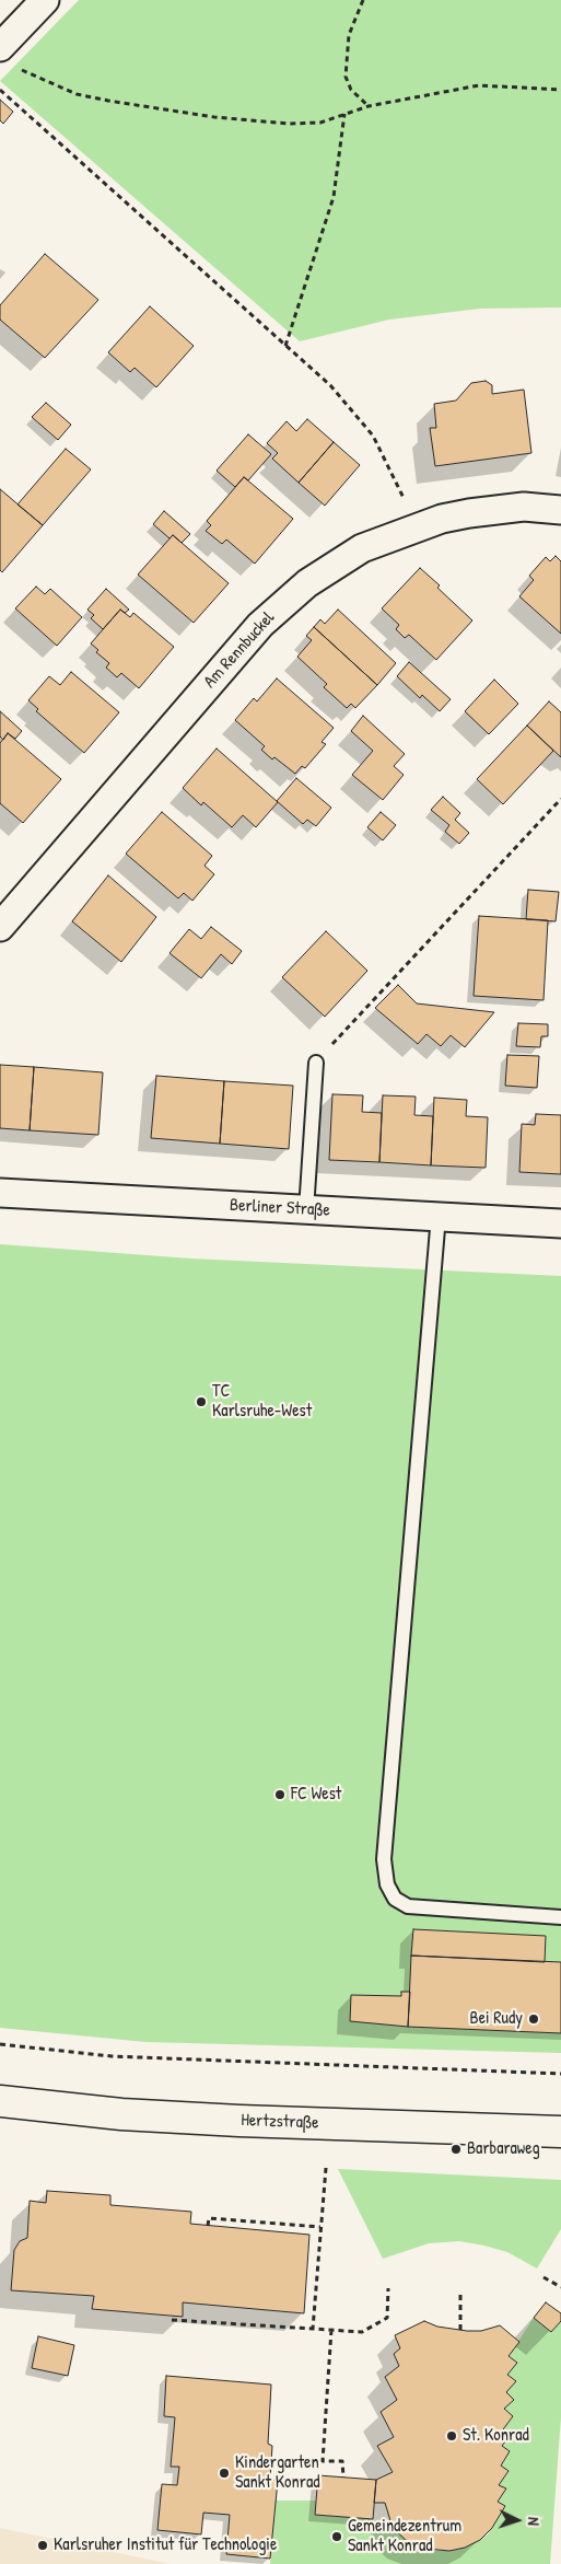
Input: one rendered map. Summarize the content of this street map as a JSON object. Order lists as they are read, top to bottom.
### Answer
{
  "streets": {
    "main road": ["Hertzstraße"],
    "street": ["Am Rennbuckel", "Berliner Straße"]
  },
  "places": [
    "TC Karlsruhe-West",
    "FC West",
    "Bei Rudy",
    "Barbaraweg",
    "St. Konrad",
    "Kindergarten Sankt Konrad",
    "Gemeindezentrum Sankt Konrad",
    "Karlsruher Institut für Technologie"
  ],
  "north": "right"
}
